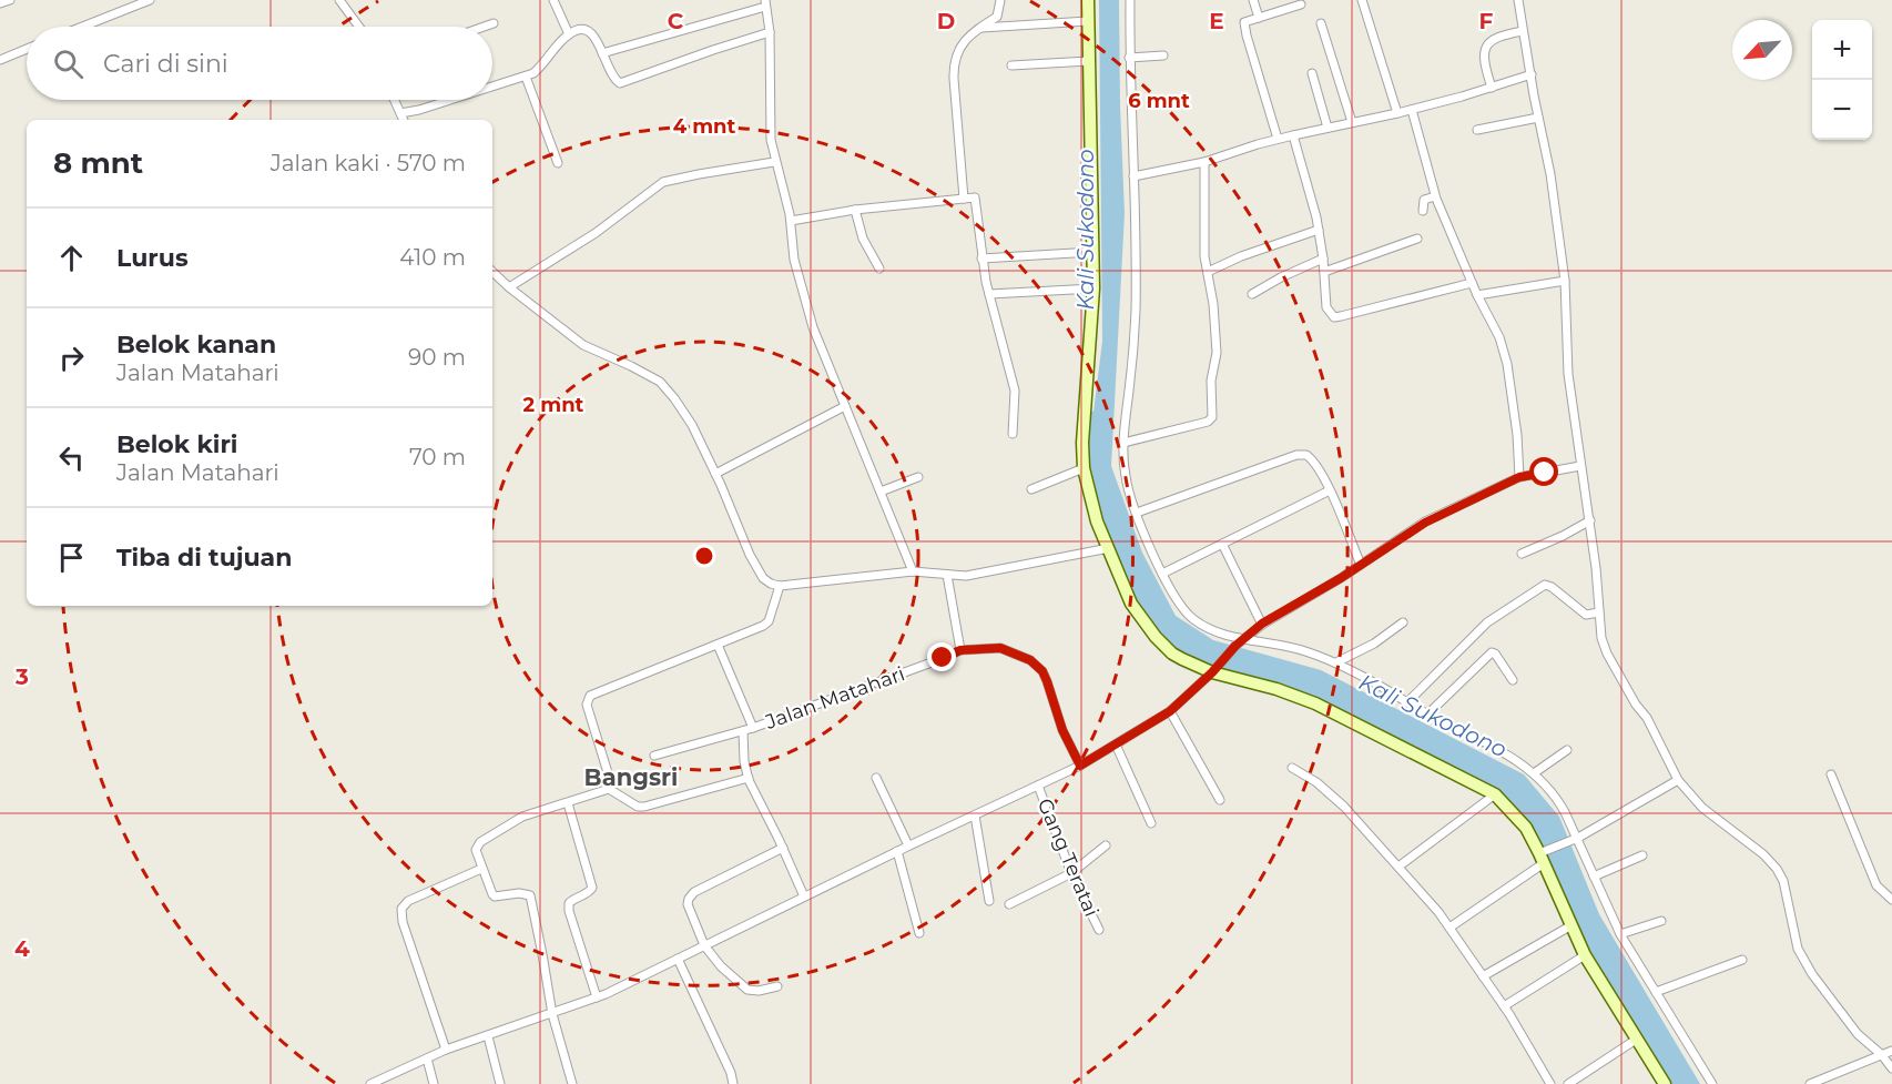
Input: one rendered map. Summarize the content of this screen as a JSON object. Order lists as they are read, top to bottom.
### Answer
{
  "streets": {
    "street": ["Jalan Matahari", "Gang Teratai"]
  },
  "districts": ["Bangsri"],
  "water": ["Kali Sukodono"],
  "north": "bottom left",
  "page": {
    "map_buttons": ["+", "−"],
    "search": "Cari di sini",
    "heading": ["8 mnt", "Jalan kaki · 570 m"],
    "list": [
      ["Lurus", "410 m"],
      ["Belok kanan", "Jalan Matahari", "90 m"],
      ["Belok kiri", "Jalan Matahari", "70 m"],
      "Tiba di tujuan"
    ]
  },
  "grid": {
    "columns": [
      "C",
      "D",
      "E",
      "F"
    ],
    "rows": ["3", "4"]
  },
  "rings": ["6 mnt", "4 mnt", "2 mnt"]
}
